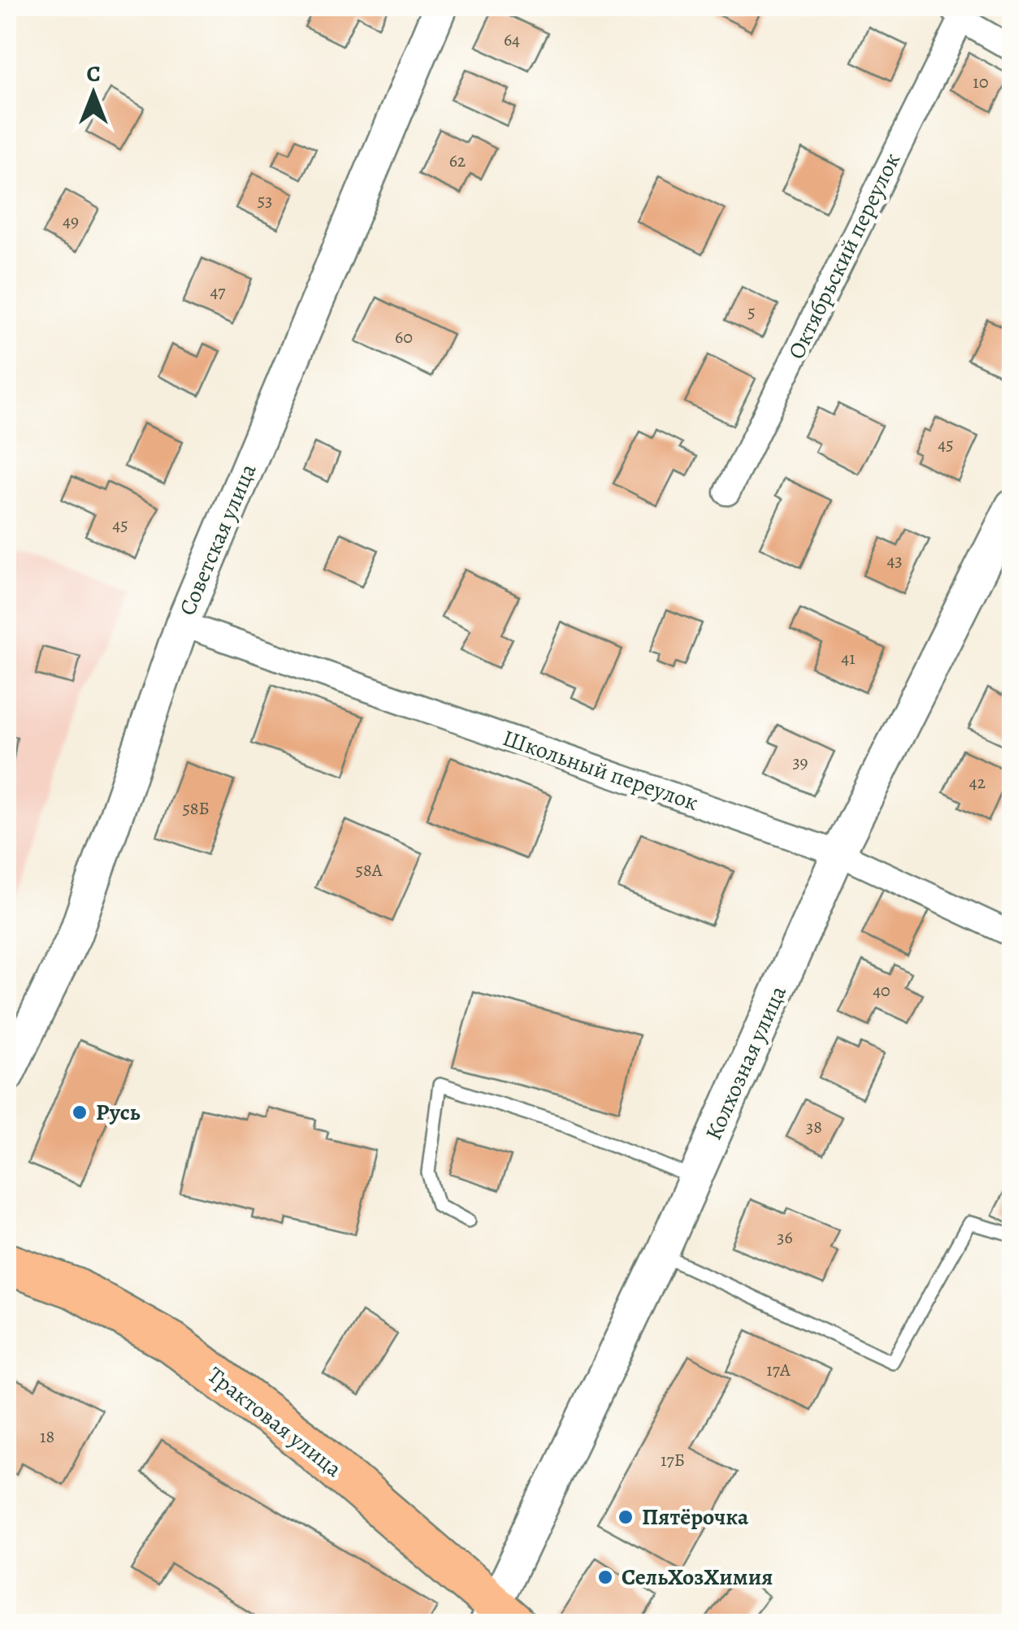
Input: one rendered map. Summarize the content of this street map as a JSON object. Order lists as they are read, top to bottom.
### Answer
{
  "streets": {
    "main road": ["Трактовая улица"],
    "street": [
      "Октябрьский переулок",
      "Советская улица",
      "Школьный переулок",
      "Колхозная улица"
    ]
  },
  "crossings": [
    ["Советская улица", "Школьный переулок"],
    ["Школьный переулок", "Колхозная улица"],
    ["Колхозная улица", "Трактовая улица"]
  ],
  "places": ["Русь", "Пятёрочка", "СельХозХимия"],
  "house_numbers": [
    "64",
    "10",
    "62",
    "53",
    "49",
    "47",
    "5",
    "60",
    "45",
    "45",
    "43",
    "41",
    "39",
    "42",
    "58Б",
    "58А",
    "40",
    "38",
    "36",
    "17А",
    "18",
    "17Б"
  ],
  "north": "top"
}
